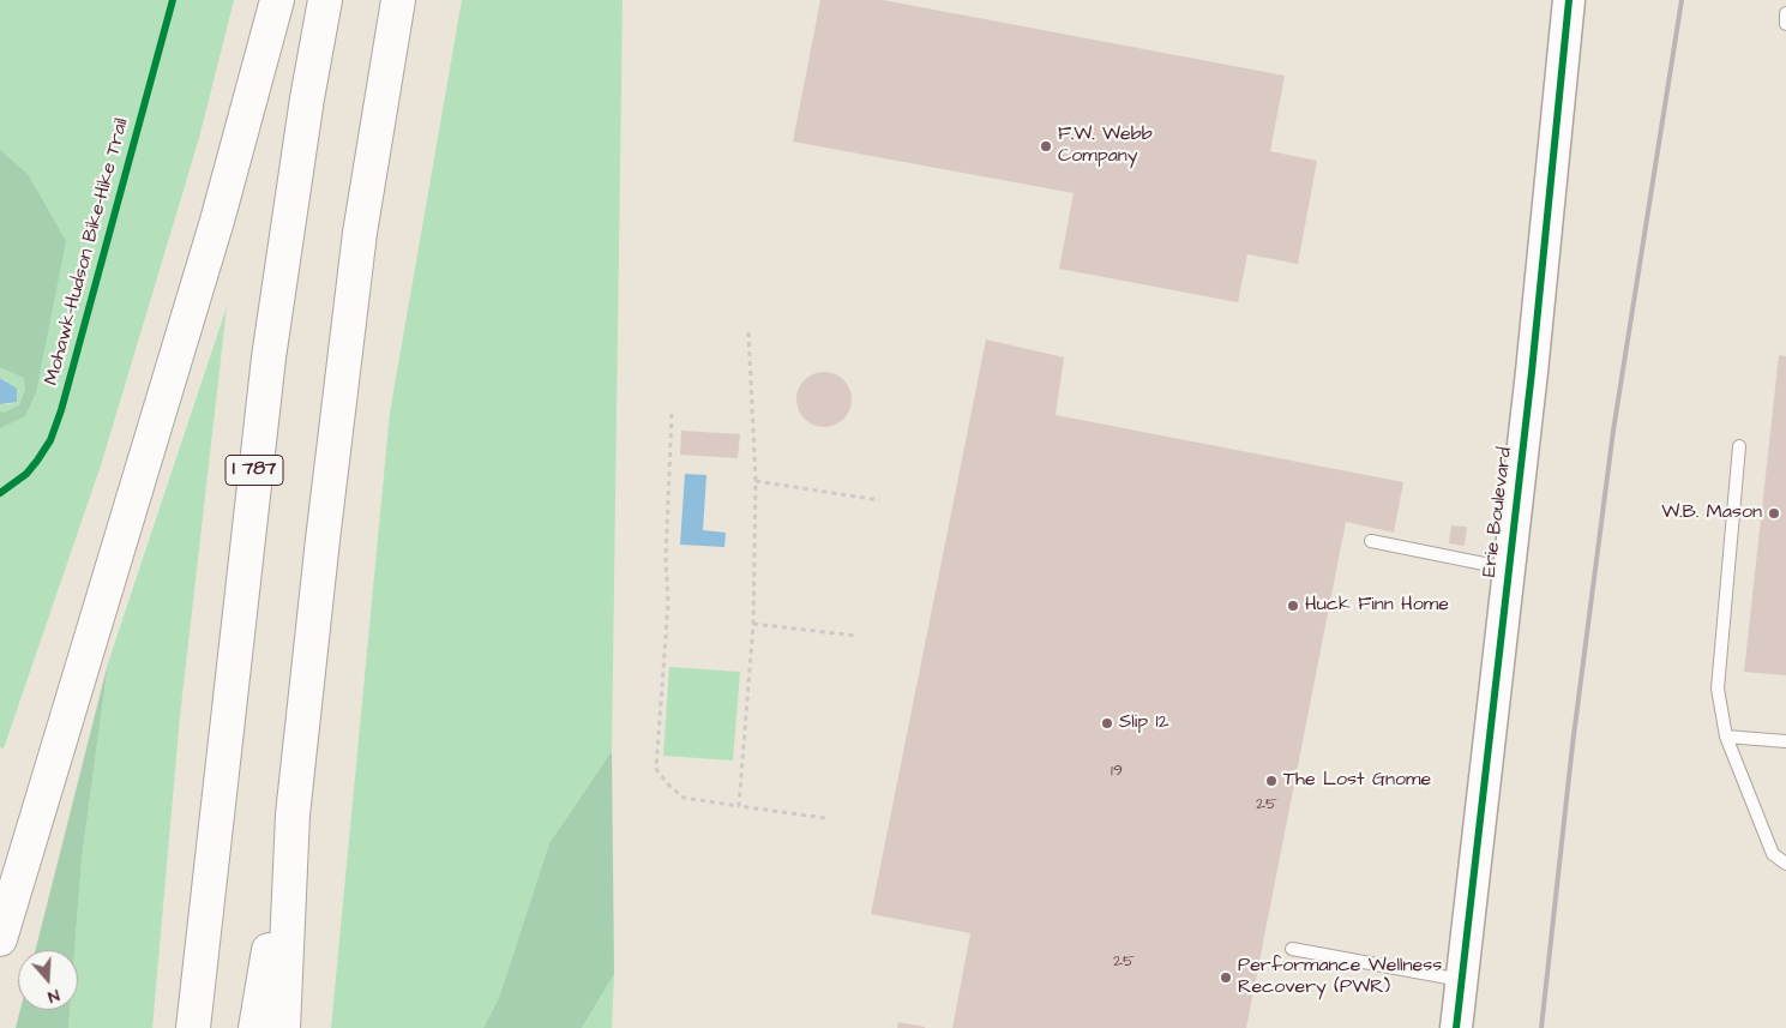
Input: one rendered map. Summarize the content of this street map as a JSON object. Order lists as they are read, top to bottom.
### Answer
{
  "streets": {
    "highway": ["I 787"],
    "street": ["Erie Boulevard"],
    "cycle path": ["Mohawk-Hudson Bike-Hike Trail"]
  },
  "places": [
    "F.W. Webb Company",
    "W.B. Mason",
    "Huck Finn Home",
    "Slip 12",
    "The Lost Gnome",
    "Performance Wellness Recovery (PWR)"
  ],
  "house_numbers": ["19", "25", "25"],
  "north": "bottom"
}
